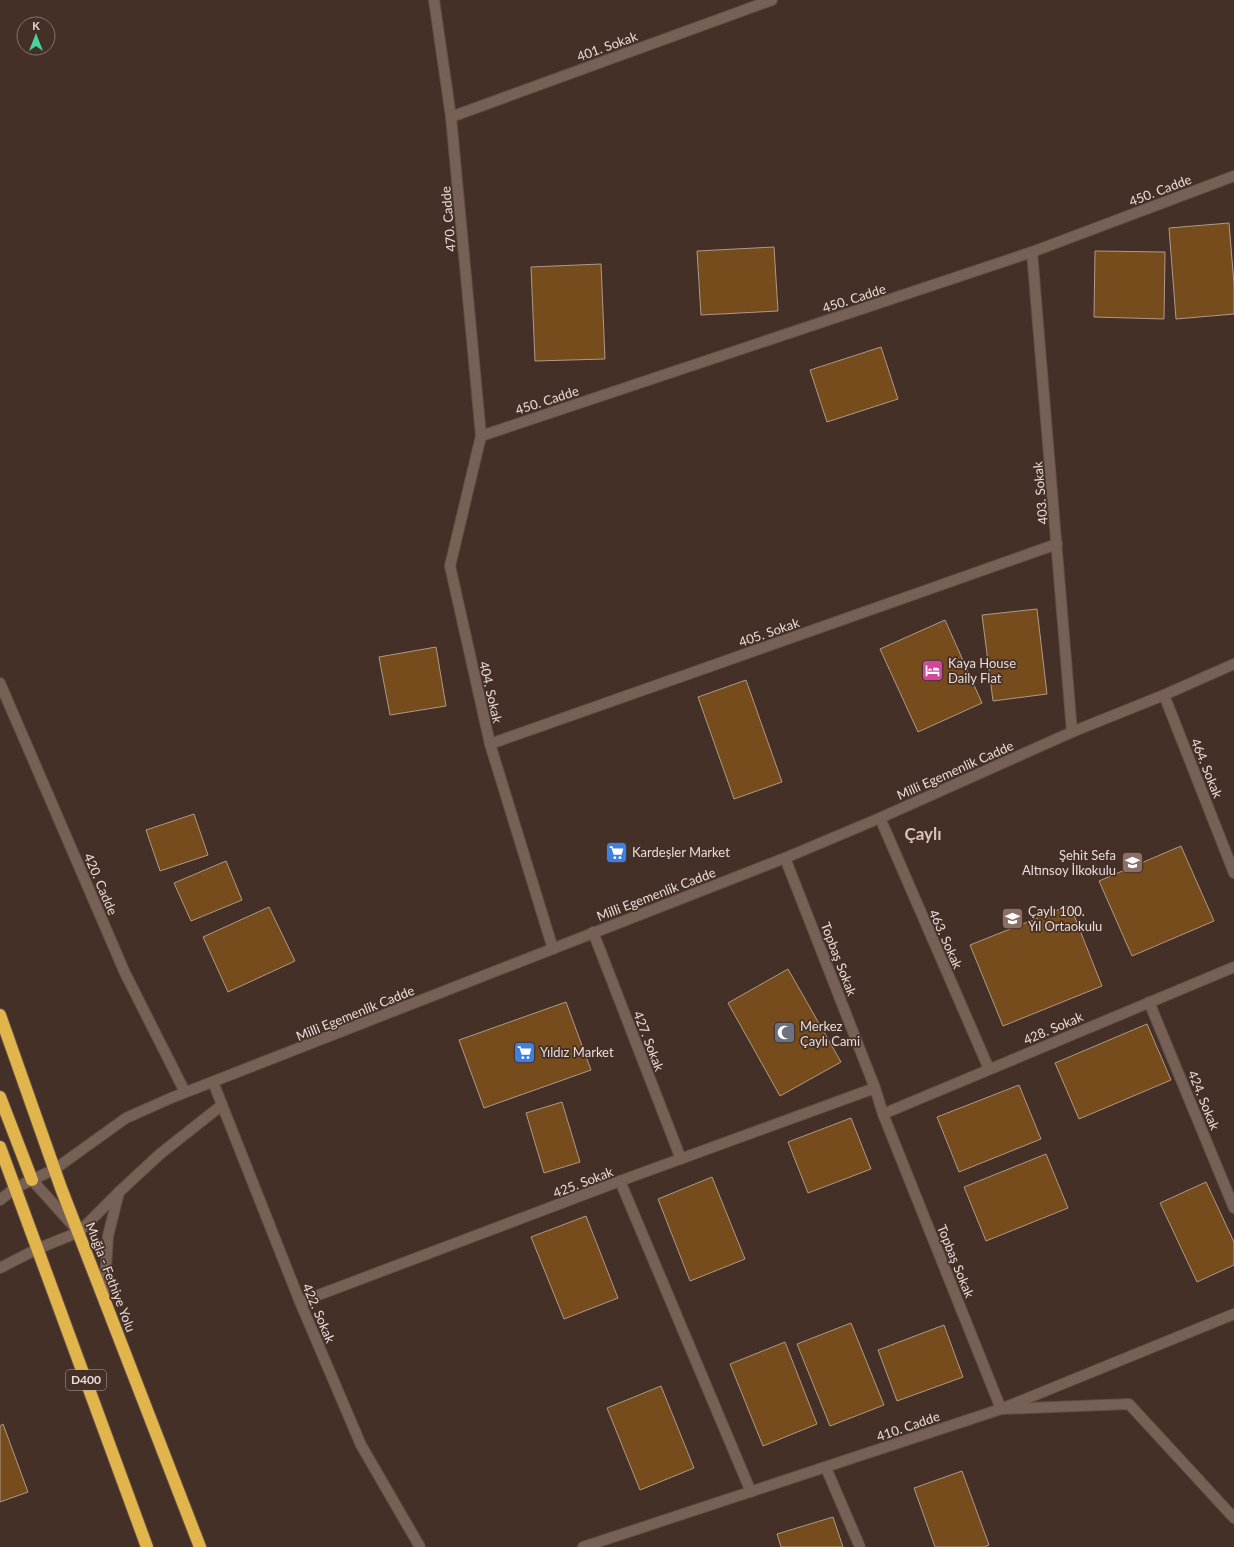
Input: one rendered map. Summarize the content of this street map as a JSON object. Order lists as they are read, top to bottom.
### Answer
{
  "streets": {
    "highway": ["Muğla - Fethiye Yolu", "D400"],
    "street": [
      "401. Sokak",
      "450. Cadde",
      "470. Cadde",
      "403. Sokak",
      "405. Sokak",
      "404. Sokak",
      "464. Sokak",
      "Milli Egemenlik Cadde",
      "420. Cadde",
      "463. Sokak",
      "Topbaş Sokak",
      "428. Sokak",
      "427. Sokak",
      "424. Sokak",
      "425. Sokak",
      "422. Sokak",
      "410. Cadde"
    ]
  },
  "crossings": [
    ["401. Sokak", "470. Cadde"],
    ["450. Cadde", "470. Cadde"],
    ["450. Cadde", "403. Sokak"],
    ["450. Cadde", "404. Sokak"],
    ["470. Cadde", "404. Sokak"],
    ["403. Sokak", "405. Sokak"],
    ["403. Sokak", "Milli Egemenlik Cadde"],
    ["405. Sokak", "404. Sokak"],
    ["404. Sokak", "Milli Egemenlik Cadde"],
    ["464. Sokak", "Milli Egemenlik Cadde"],
    ["Milli Egemenlik Cadde", "420. Cadde"],
    ["Milli Egemenlik Cadde", "463. Sokak"],
    ["Milli Egemenlik Cadde", "Topbaş Sokak"],
    ["Milli Egemenlik Cadde", "427. Sokak"],
    ["Milli Egemenlik Cadde", "Muğla - Fethiye Yolu"],
    ["Milli Egemenlik Cadde", "422. Sokak"],
    ["Milli Egemenlik Cadde", "D400"],
    ["463. Sokak", "428. Sokak"],
    ["Topbaş Sokak", "428. Sokak"],
    ["Topbaş Sokak", "425. Sokak"],
    ["Topbaş Sokak", "410. Cadde"],
    ["428. Sokak", "424. Sokak"],
    ["427. Sokak", "425. Sokak"],
    ["425. Sokak", "422. Sokak"]
  ],
  "districts": ["Çaylı"],
  "places": {
    "hotel": ["Kaya House Daily Flat"],
    "supermarket": ["Kardeşler Market", "Yıldız Market"],
    "school or university": ["Şehit Sefa Altınsoy İlkokulu", "Çaylı 100. Yıl Ortaokulu"],
    "mosque": ["Merkez Çaylı Cami"]
  },
  "north": "top"
}
